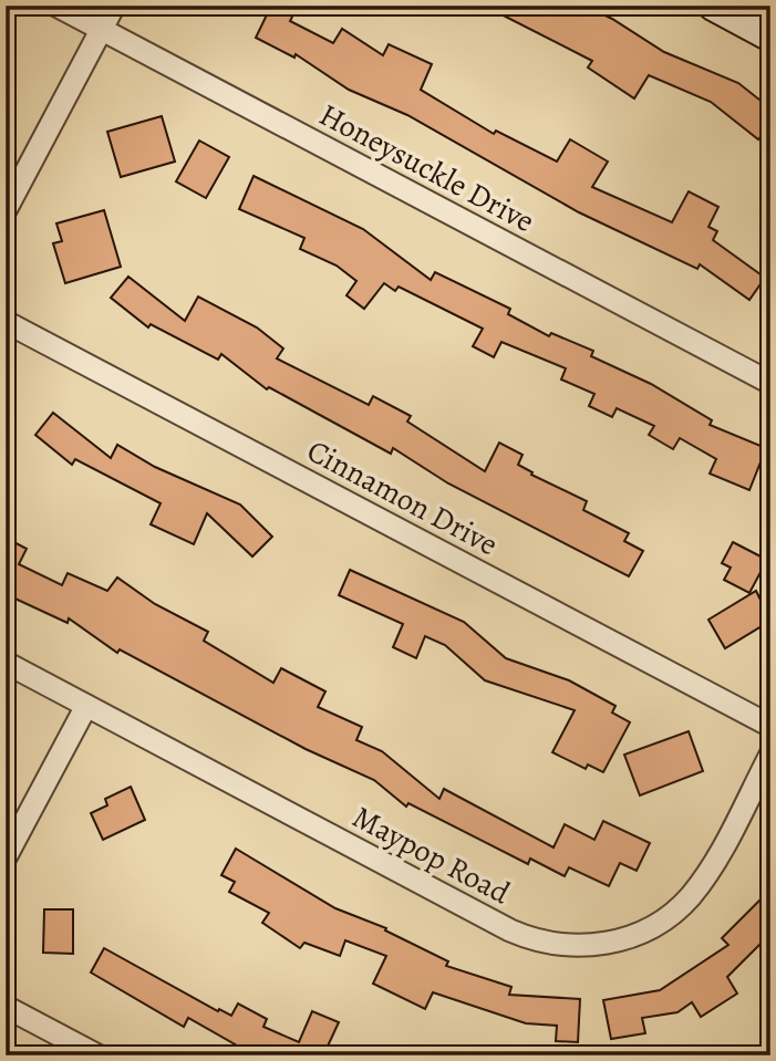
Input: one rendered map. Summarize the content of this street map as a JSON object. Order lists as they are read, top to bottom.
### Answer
{
  "streets": {
    "street": ["Honeysuckle Drive", "Cinnamon Drive", "Maypop Road"]
  }
}
